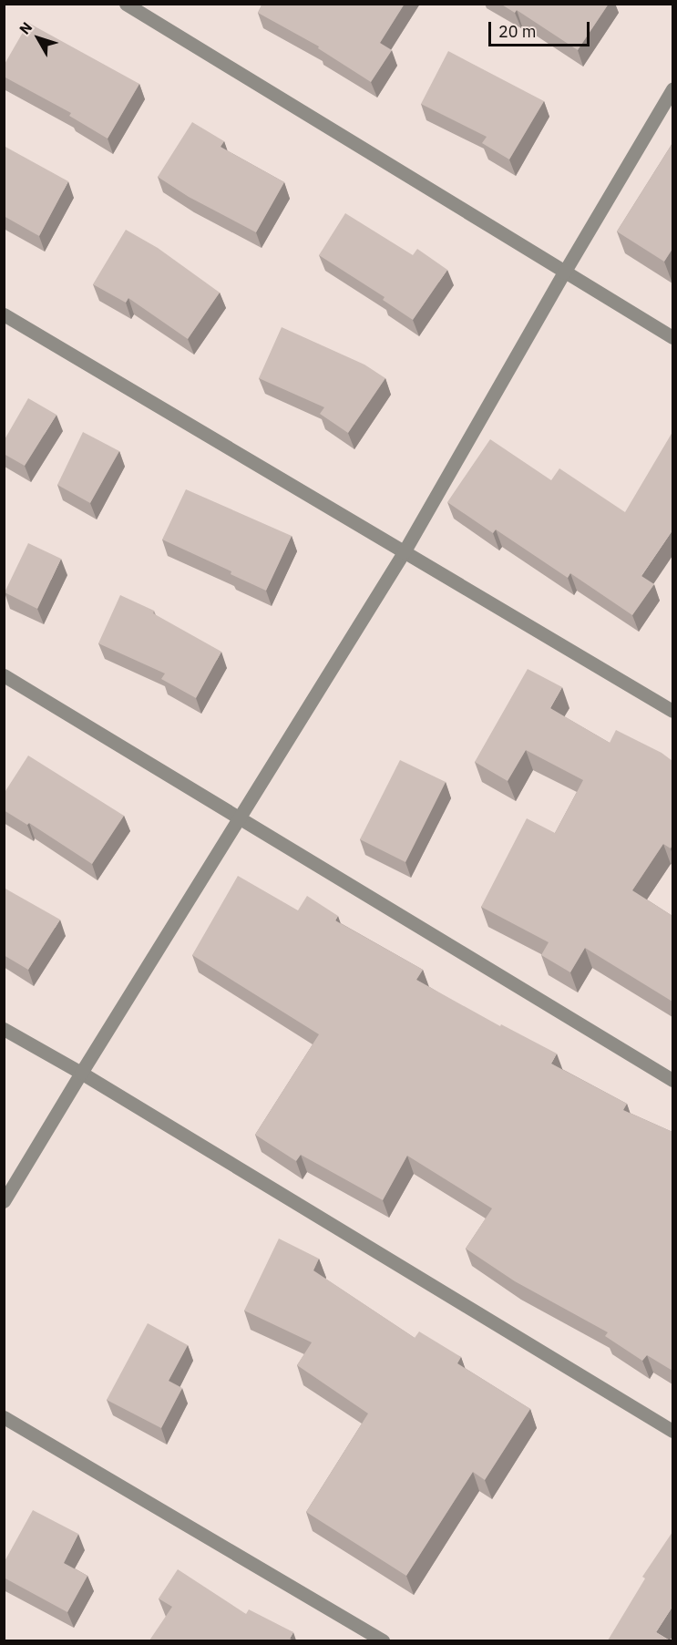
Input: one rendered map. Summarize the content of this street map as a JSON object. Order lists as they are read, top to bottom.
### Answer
{
  "scale_bar": "20 m",
  "north": "top left"
}
